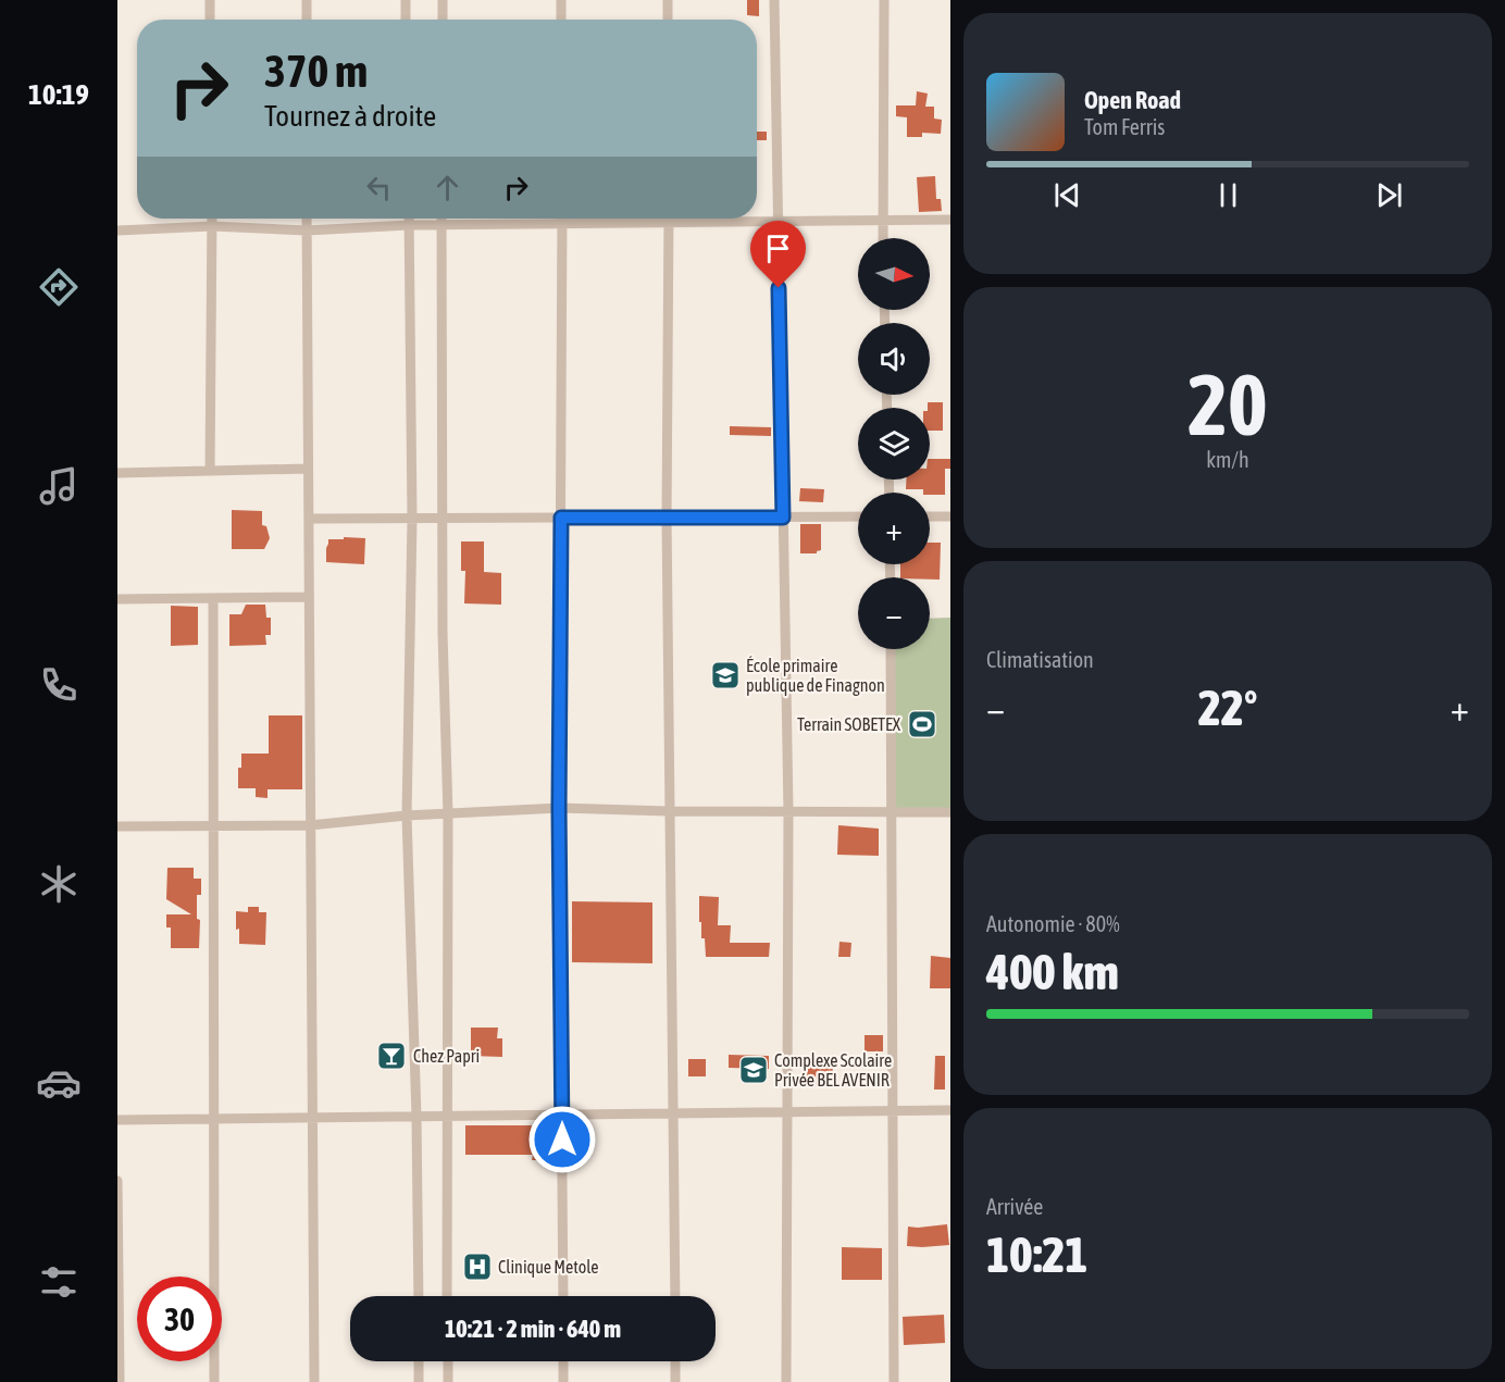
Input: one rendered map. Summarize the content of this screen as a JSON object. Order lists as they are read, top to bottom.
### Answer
{
  "places": {
    "school or university": ["École primaire publique de Finagnon", "Complexe Scolaire Privée BEL AVENIR"],
    "sports": ["Terrain SOBETEX"],
    "bar": ["Chez Papri"],
    "hospital": ["Clinique Metole"]
  },
  "north": "right",
  "page": {
    "tabs": "10:19",
    "turn": ["370 m", "Tournez à droite"],
    "song": ["Open Road", "Tom Ferris"],
    "map_buttons": ["+", "−"],
    "tile": [
      ["20", "km/h"],
      "Climatisation",
      ["Autonomie · 80%", "400 km"],
      ["Arrivée", "10:21"]
    ],
    "heat": ["−", "22°", "+"],
    "limit": "30",
    "trip": "10:21 · 2 min · 640 m"
  }
}
